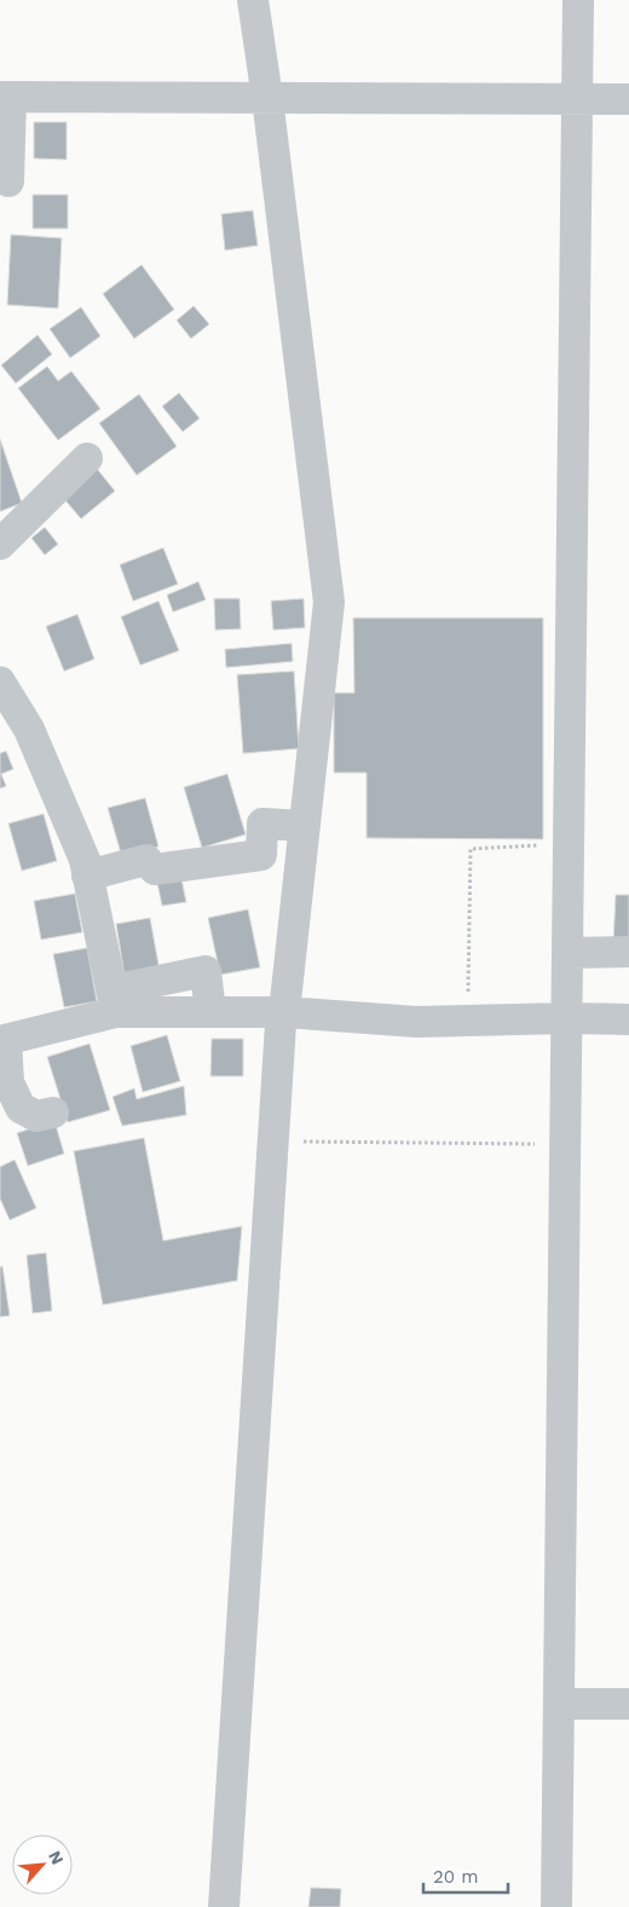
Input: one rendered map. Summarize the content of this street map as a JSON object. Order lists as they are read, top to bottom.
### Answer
{
  "scale_bar": "20 m",
  "north": "top right"
}
